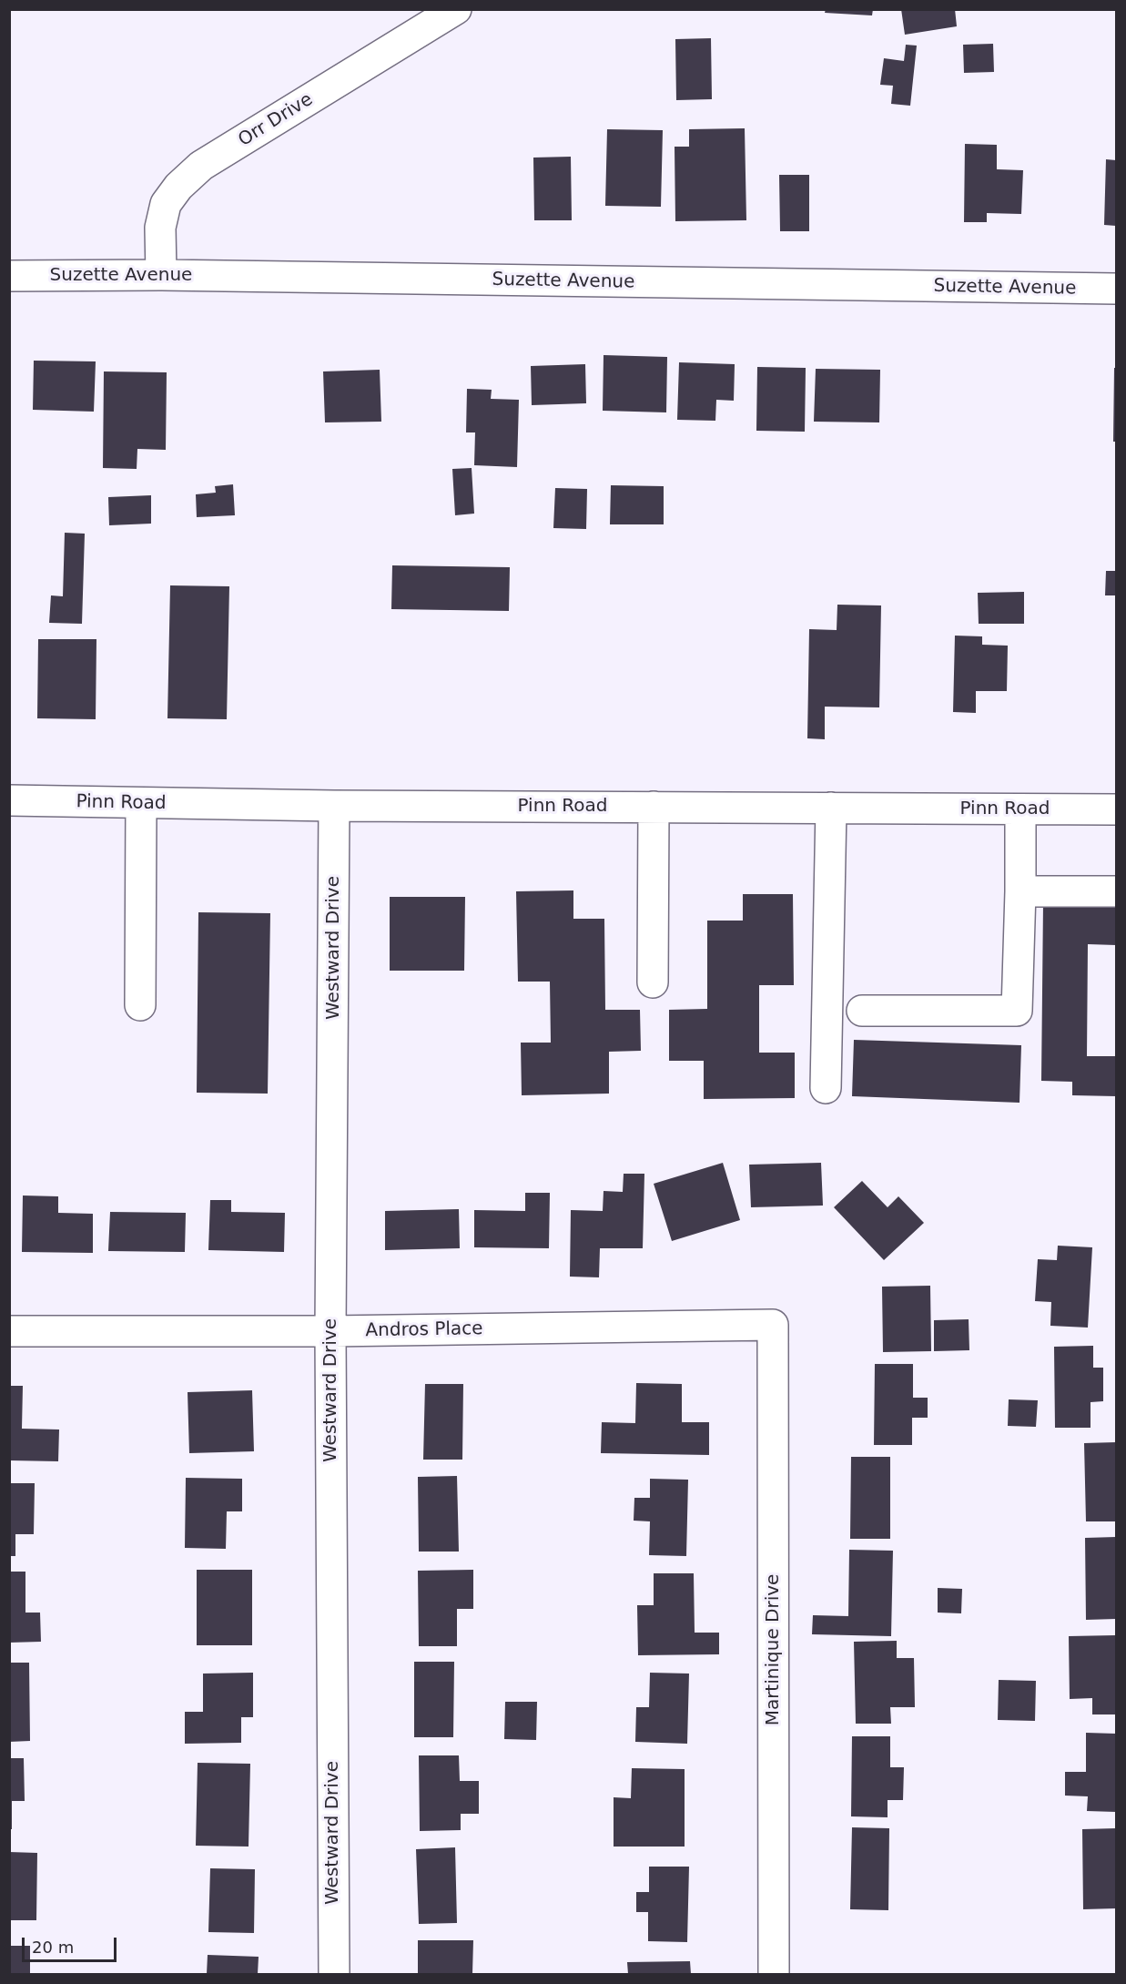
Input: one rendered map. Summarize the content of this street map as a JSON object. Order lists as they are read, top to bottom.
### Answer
{
  "streets": {
    "street": [
      "Orr Drive",
      "Suzette Avenue",
      "Pinn Road",
      "Westward Drive",
      "Andros Place",
      "Martinique Drive"
    ]
  },
  "crossings": [
    ["Orr Drive", "Suzette Avenue"],
    ["Pinn Road", "Westward Drive"],
    ["Westward Drive", "Andros Place"],
    ["Andros Place", "Martinique Drive"]
  ],
  "scale_bar": "20 m"
}
